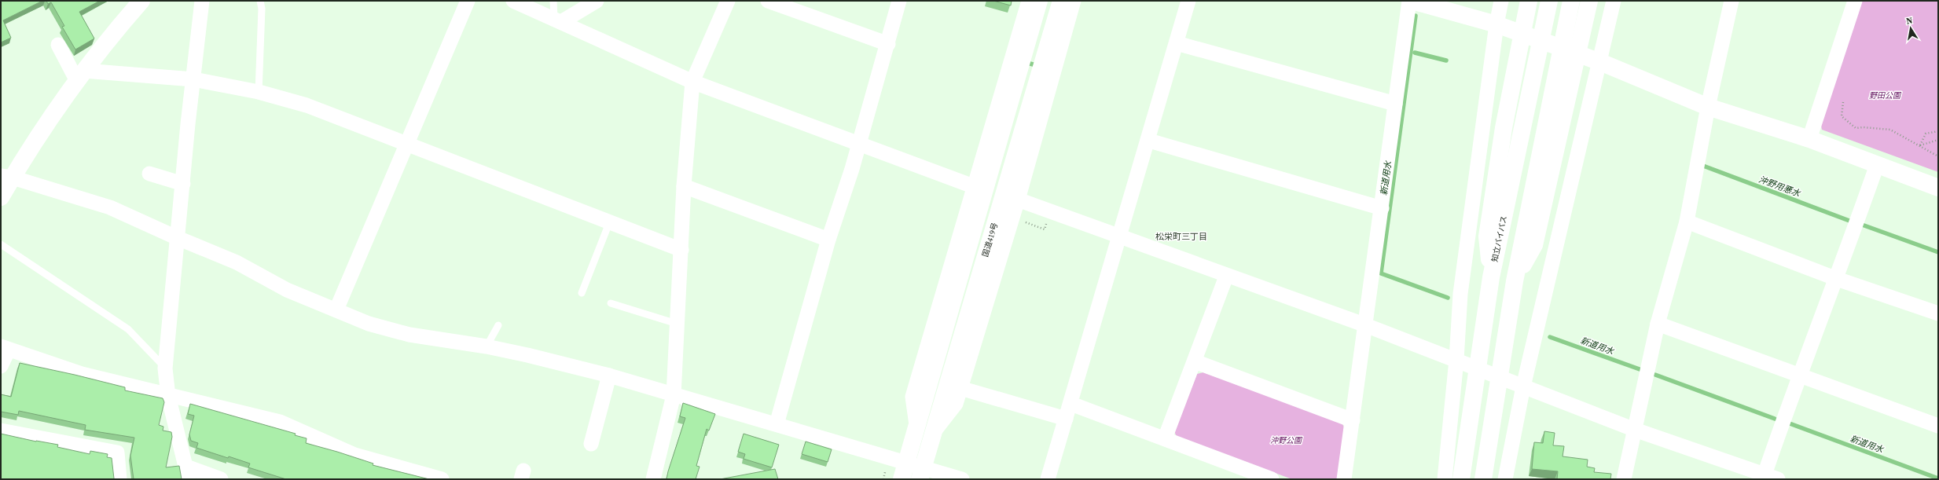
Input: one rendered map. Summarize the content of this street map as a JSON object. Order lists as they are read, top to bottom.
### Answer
{
  "streets": {
    "main road": ["知立バイパス", "国道419号"]
  },
  "districts": ["松栄町三丁目"],
  "water": ["新道用水", "沖野用悪水"],
  "parks": ["野田公園", "沖野公園"],
  "north": "top"
}
